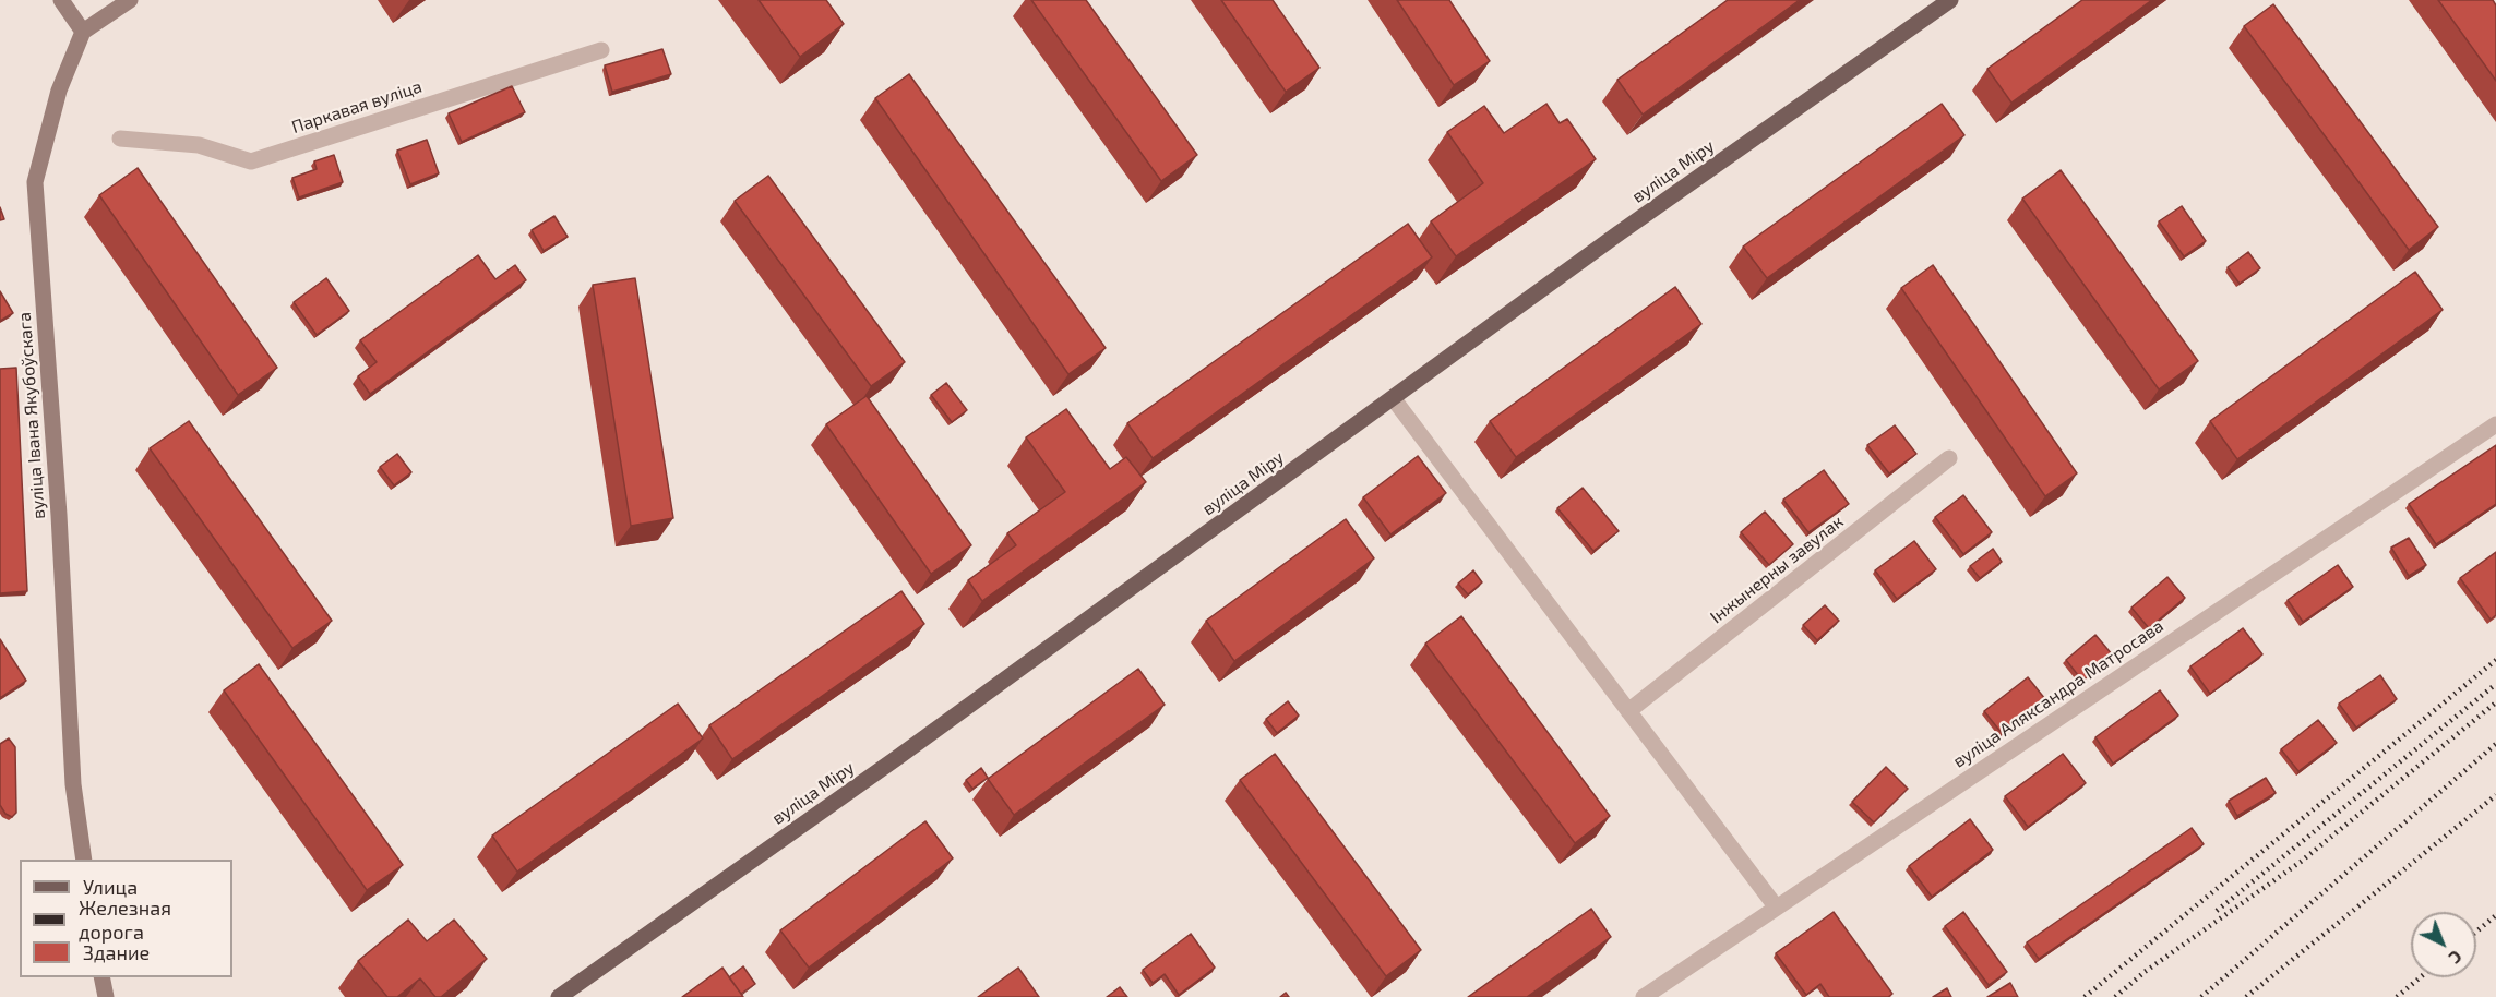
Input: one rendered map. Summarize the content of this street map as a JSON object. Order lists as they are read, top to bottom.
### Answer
{
  "streets": {
    "main road": ["вуліца Міру"],
    "street": [
      "Паркавая вуліца",
      "вуліца Івана Якубоўскага",
      "Інжынерны завулак",
      "вуліца Аляксандра Матросава"
    ]
  },
  "legend": ["Улица", "Железная дорога", "Здание"],
  "north": "bottom right"
}
